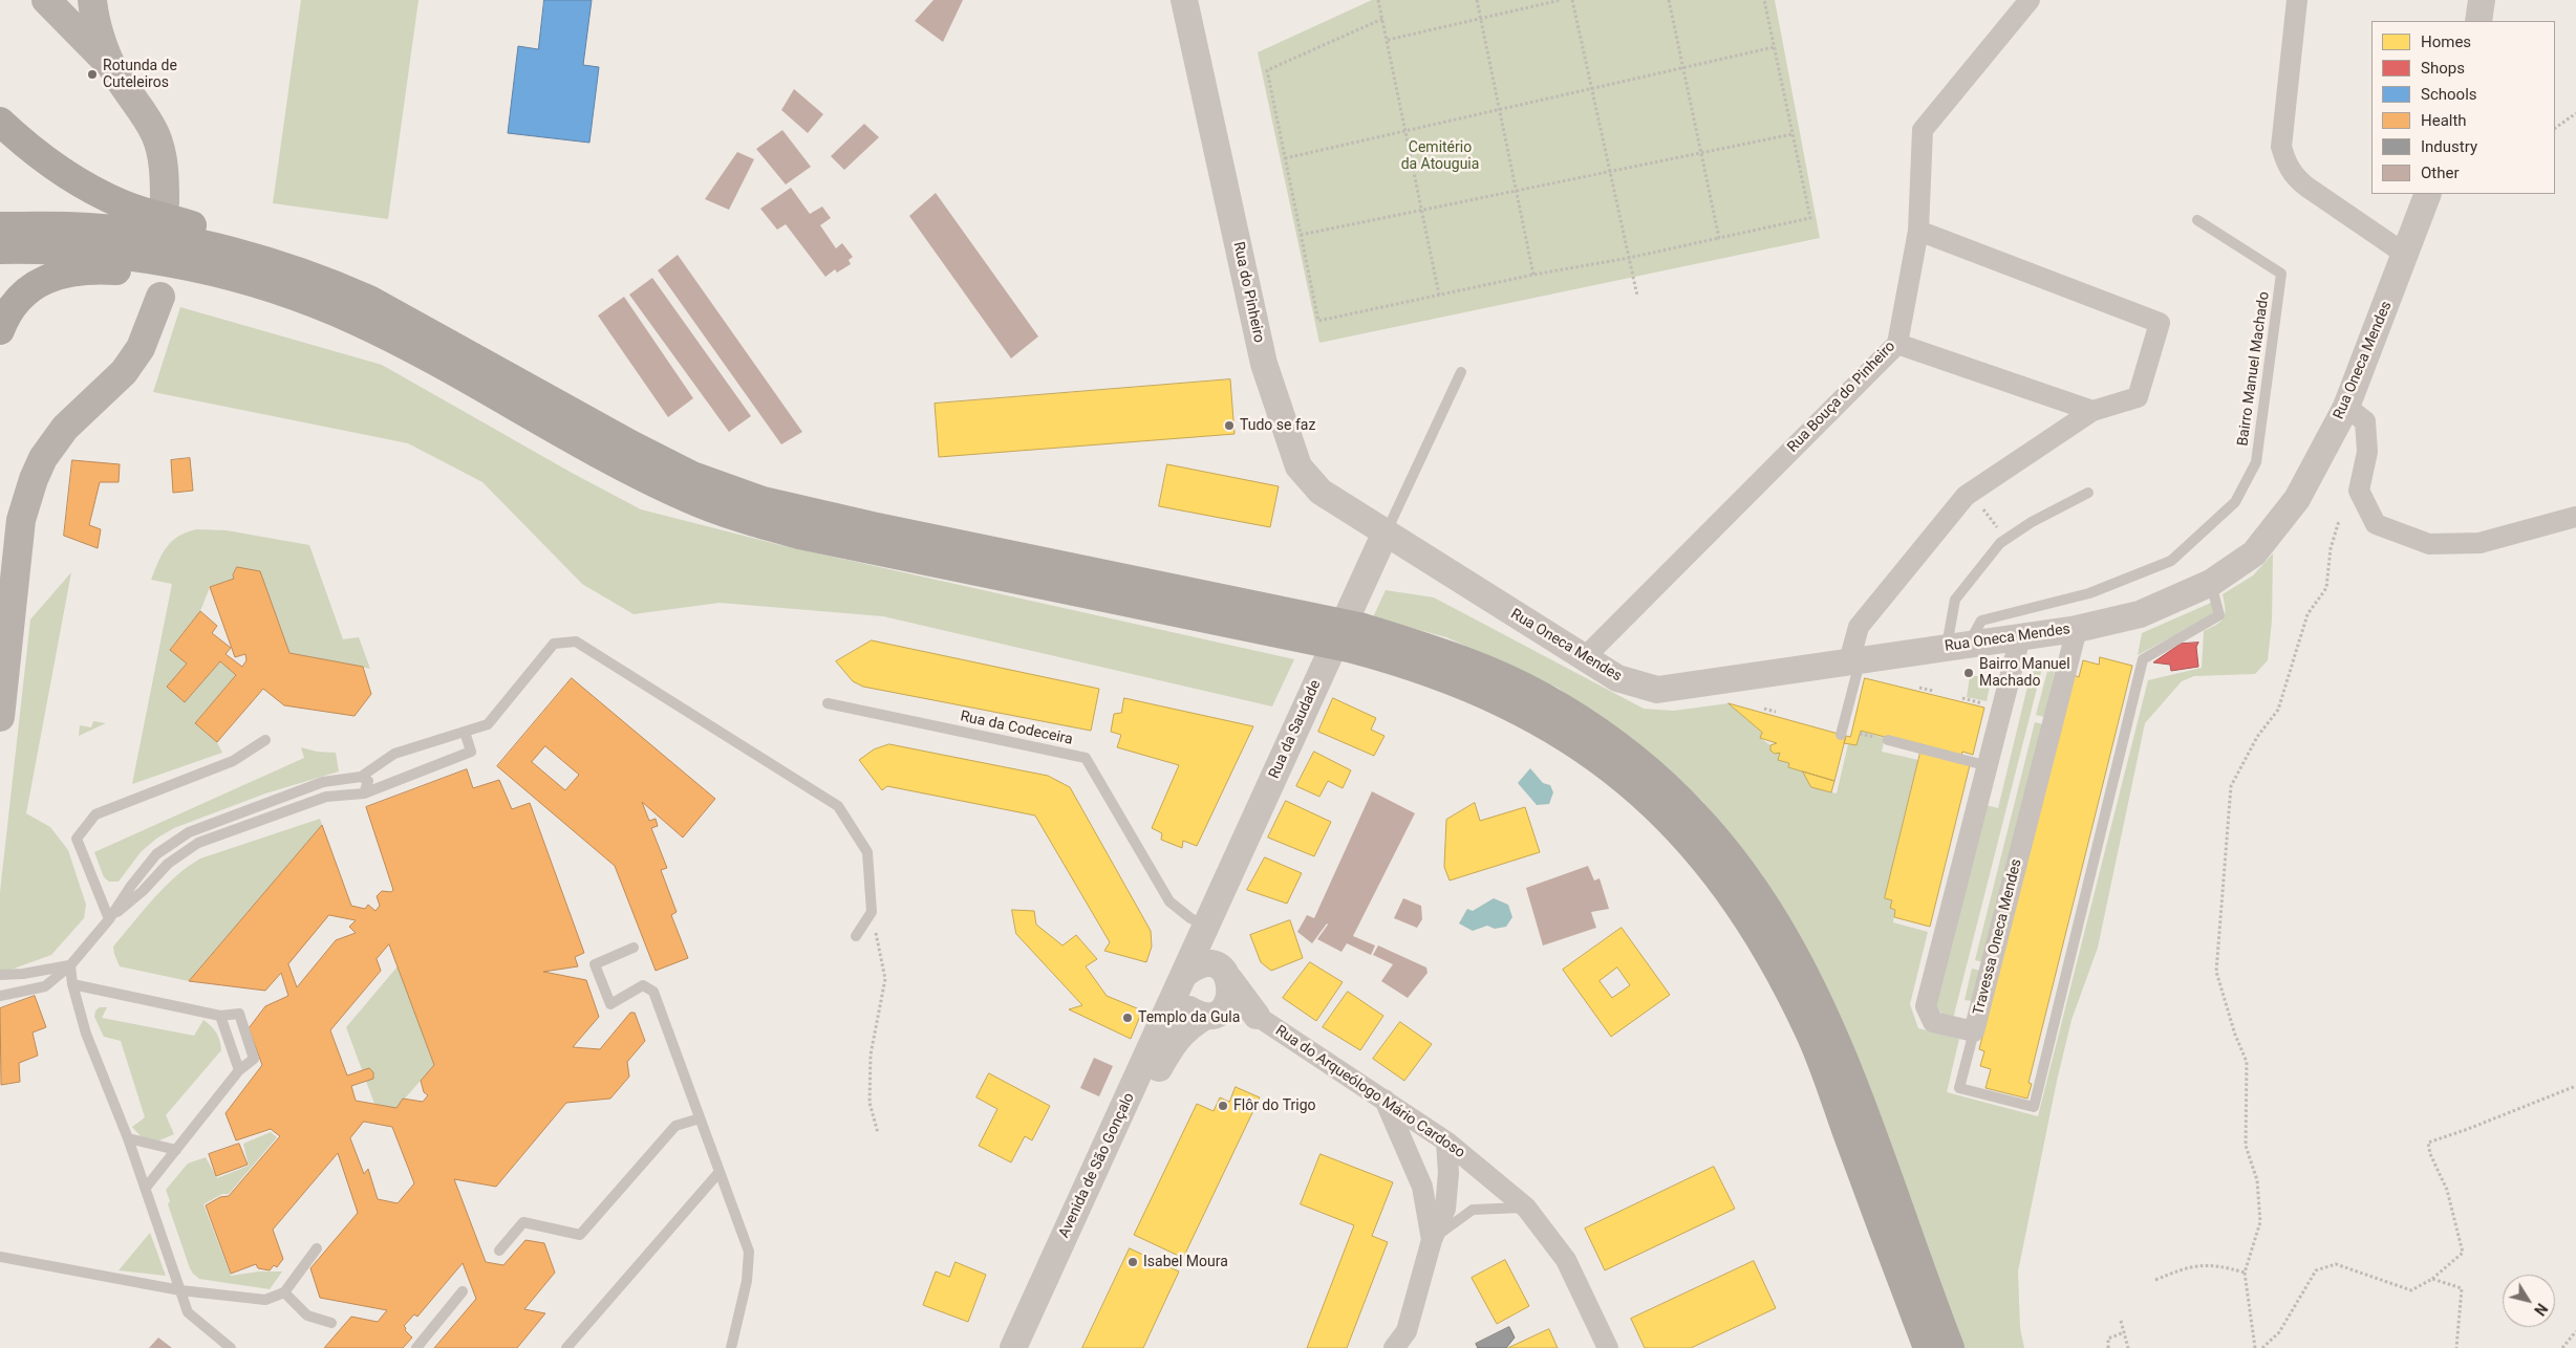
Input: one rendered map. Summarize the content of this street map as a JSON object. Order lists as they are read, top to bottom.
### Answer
{
  "streets": {
    "street": [
      "Rua do Pinheiro",
      "Rua Oneca Mendes",
      "Rua Bouça do Pinheiro",
      "Rua da Saudade",
      "Travessa Oneca Mendes",
      "Rua do Arqueólogo Mário Cardoso",
      "Avenida de São Gonçalo"
    ],
    "lane": ["Bairro Manuel Machado", "Rua da Codeceira"]
  },
  "crossings": [
    ["Rua do Pinheiro", "Rua Oneca Mendes"],
    ["Rua do Pinheiro", "Rua da Saudade"],
    ["Rua Oneca Mendes", "Bairro Manuel Machado"],
    ["Rua Oneca Mendes", "Rua Bouça do Pinheiro"],
    ["Rua Oneca Mendes", "Rua da Saudade"],
    ["Rua Oneca Mendes", "Travessa Oneca Mendes"],
    ["Rua da Codeceira", "Rua da Saudade"],
    ["Rua da Saudade", "Rua do Arqueólogo Mário Cardoso"],
    ["Rua da Saudade", "Avenida de São Gonçalo"],
    ["Rua do Arqueólogo Mário Cardoso", "Avenida de São Gonçalo"]
  ],
  "parks": ["Cemitério da Atouguia"],
  "places": [
    "Rotunda de Cuteleiros",
    "Tudo se faz",
    "Bairro Manuel Machado",
    "Templo da Gula",
    "Flôr do Trigo",
    "Isabel Moura"
  ],
  "legend": [
    "Homes",
    "Shops",
    "Schools",
    "Health",
    "Industry",
    "Other"
  ],
  "north": "bottom right"
}
